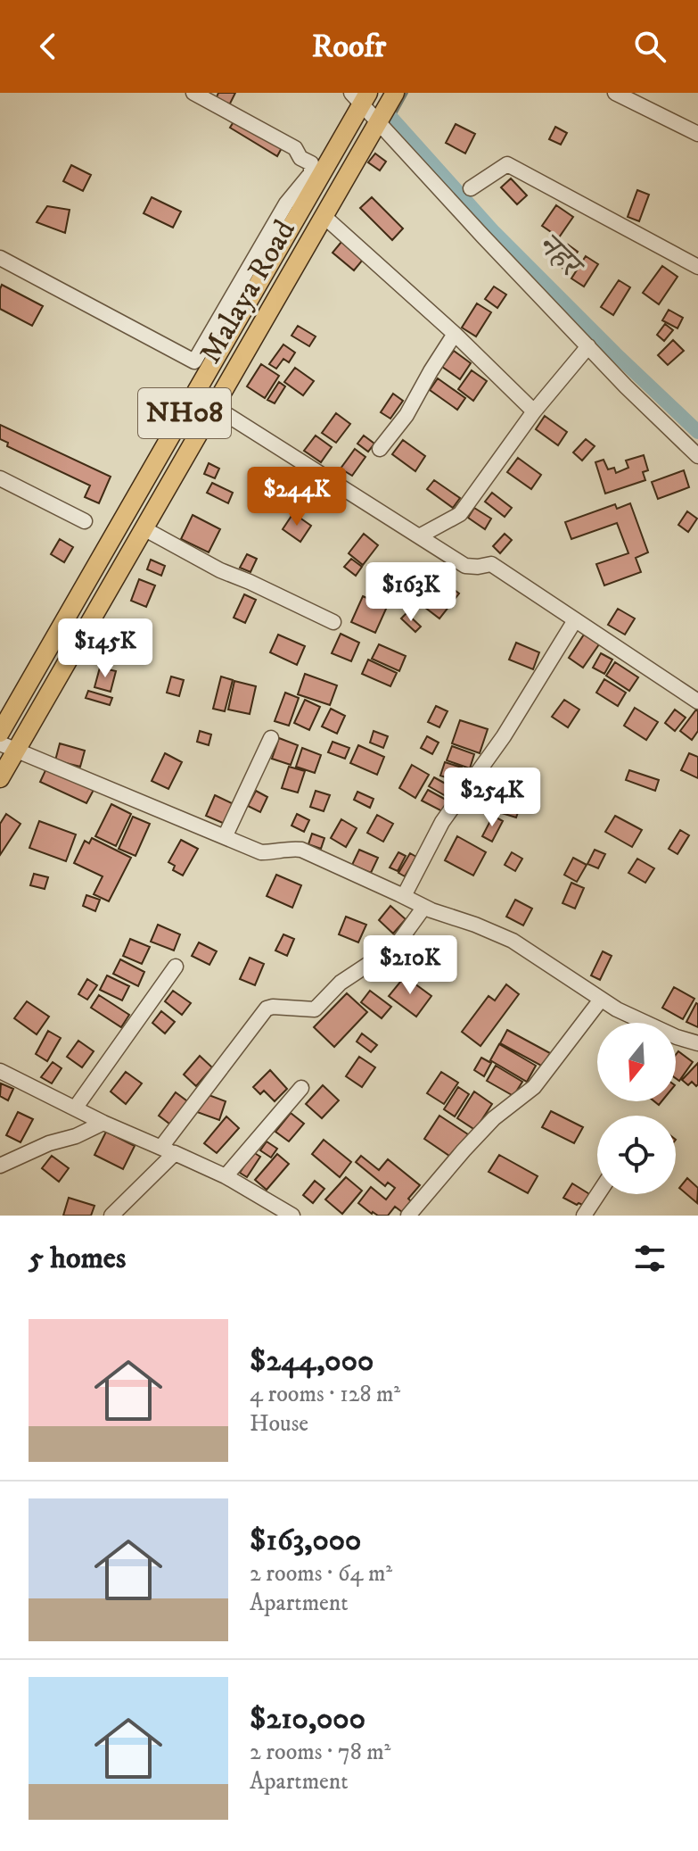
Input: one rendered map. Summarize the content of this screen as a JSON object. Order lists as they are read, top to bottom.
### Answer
{
  "streets": {
    "main road": ["Malaya Road", "NH08"]
  },
  "water": ["नहर"],
  "north": "bottom",
  "page": {
    "header": "Roofr",
    "price": [
      "$244K",
      "$163K",
      "$145K",
      "$254K",
      "$210K"
    ],
    "heading": "5 homes",
    "list": [
      {
        "name": "$244,000",
        "note": "4 rooms · 128 m² · House"
      },
      {
        "name": "$163,000",
        "note": "2 rooms · 64 m² · Apartment"
      },
      {
        "name": "$210,000",
        "note": "2 rooms · 78 m² · Apartment"
      }
    ]
  }
}
